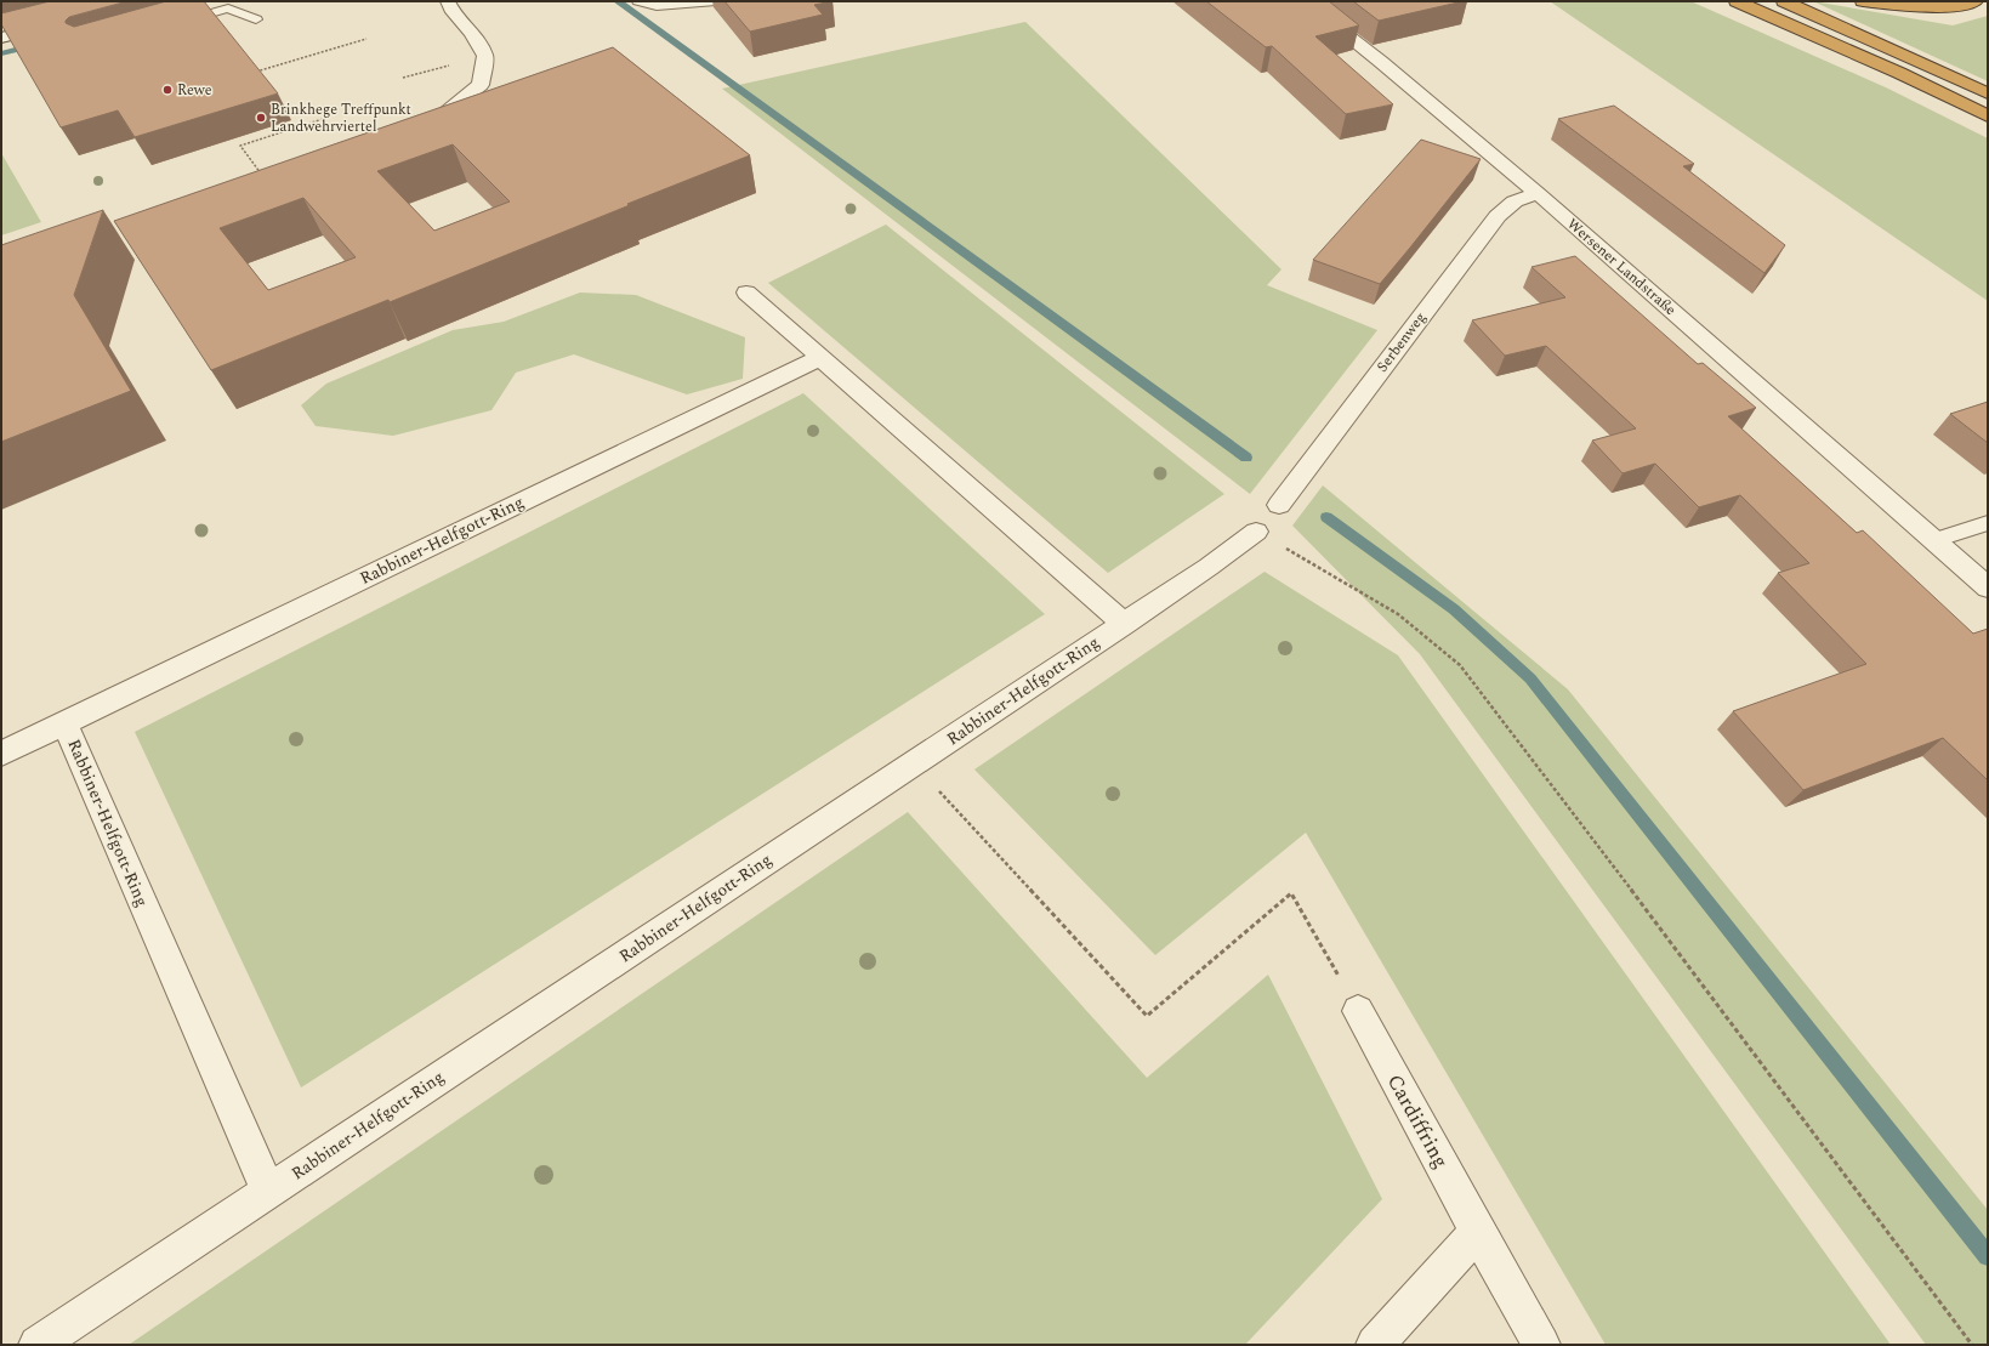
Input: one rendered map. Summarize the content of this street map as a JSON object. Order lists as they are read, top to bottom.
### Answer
{
  "streets": {
    "street": [
      "Wersener Landstraße",
      "Serbenweg",
      "Rabbiner-Helfgott-Ring",
      "Cardiffring"
    ]
  },
  "crossings": [
    ["Wersener Landstraße", "Serbenweg"]
  ],
  "places": ["Rewe", "Brinkhege Treffpunkt Landwehrviertel"]
}
